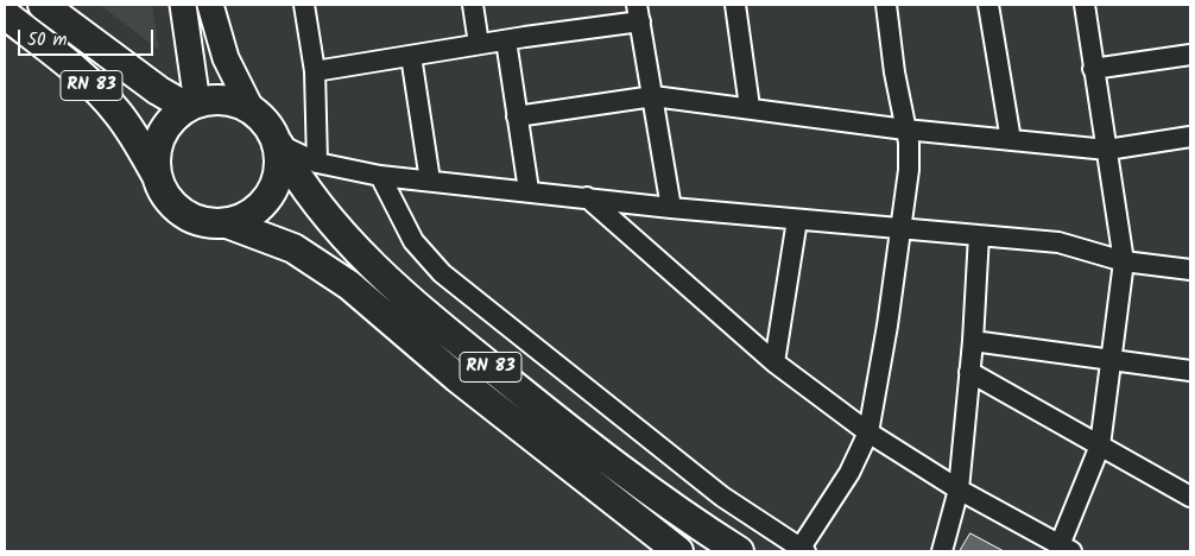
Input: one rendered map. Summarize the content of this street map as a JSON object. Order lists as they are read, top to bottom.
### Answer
{
  "streets": {
    "highway": ["RN 83"]
  },
  "scale_bar": "50 m"
}
